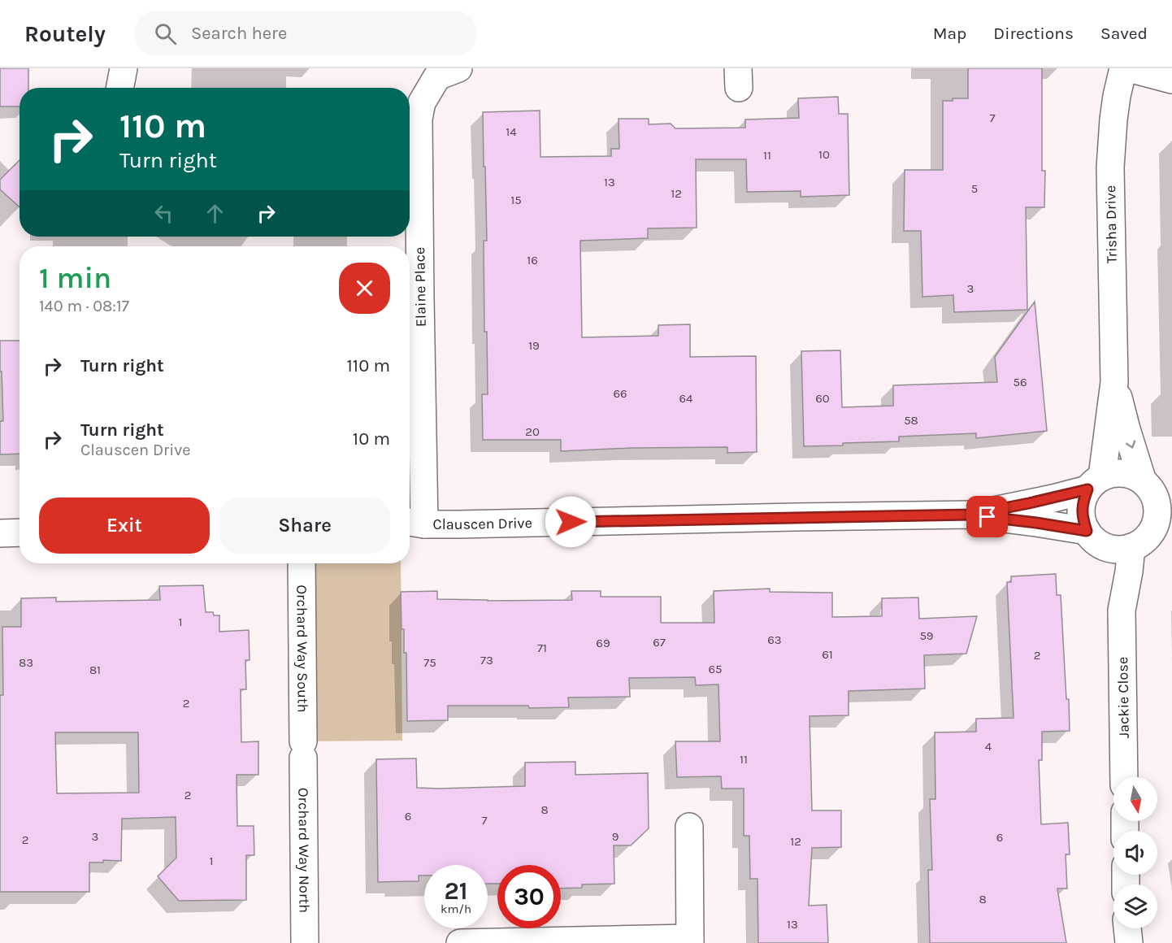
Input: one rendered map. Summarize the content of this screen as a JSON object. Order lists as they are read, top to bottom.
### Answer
{
  "streets": {
    "street": [
      "Trisha Drive",
      "Elaine Place",
      "Clauscen Drive",
      "Orchard Way South",
      "Jackie Close",
      "Orchard Way North"
    ]
  },
  "crossings": [
    ["Trisha Drive", "Clauscen Drive"],
    ["Elaine Place", "Clauscen Drive"],
    ["Orchard Way South", "Orchard Way North"]
  ],
  "house_numbers": [
    "7",
    "14",
    "10",
    "11",
    "13",
    "5",
    "12",
    "15",
    "16",
    "3",
    "19",
    "56",
    "66",
    "64",
    "60",
    "58",
    "20",
    "1",
    "59",
    "63",
    "67",
    "69",
    "71",
    "61",
    "2",
    "73",
    "83",
    "75",
    "65",
    "81",
    "2",
    "4",
    "11",
    "2",
    "8",
    "6",
    "7",
    "3",
    "9",
    "6",
    "2",
    "12",
    "1",
    "8",
    "13"
  ],
  "north": "bottom",
  "page": {
    "header": "Routely",
    "search": "Search here",
    "nav": ["Map", "Directions", "Saved"],
    "turn": ["110 m", "Turn right"],
    "heading": ["1 min", "140 m · 08:17"],
    "list": [
      {
        "name": "Turn right",
        "value": "110 m"
      },
      {
        "name": "Turn right",
        "note": "Clauscen Drive",
        "value": "10 m"
      }
    ],
    "buttons": ["Exit", "Share"],
    "speed": "21 km/h",
    "limit": "30"
  }
}
